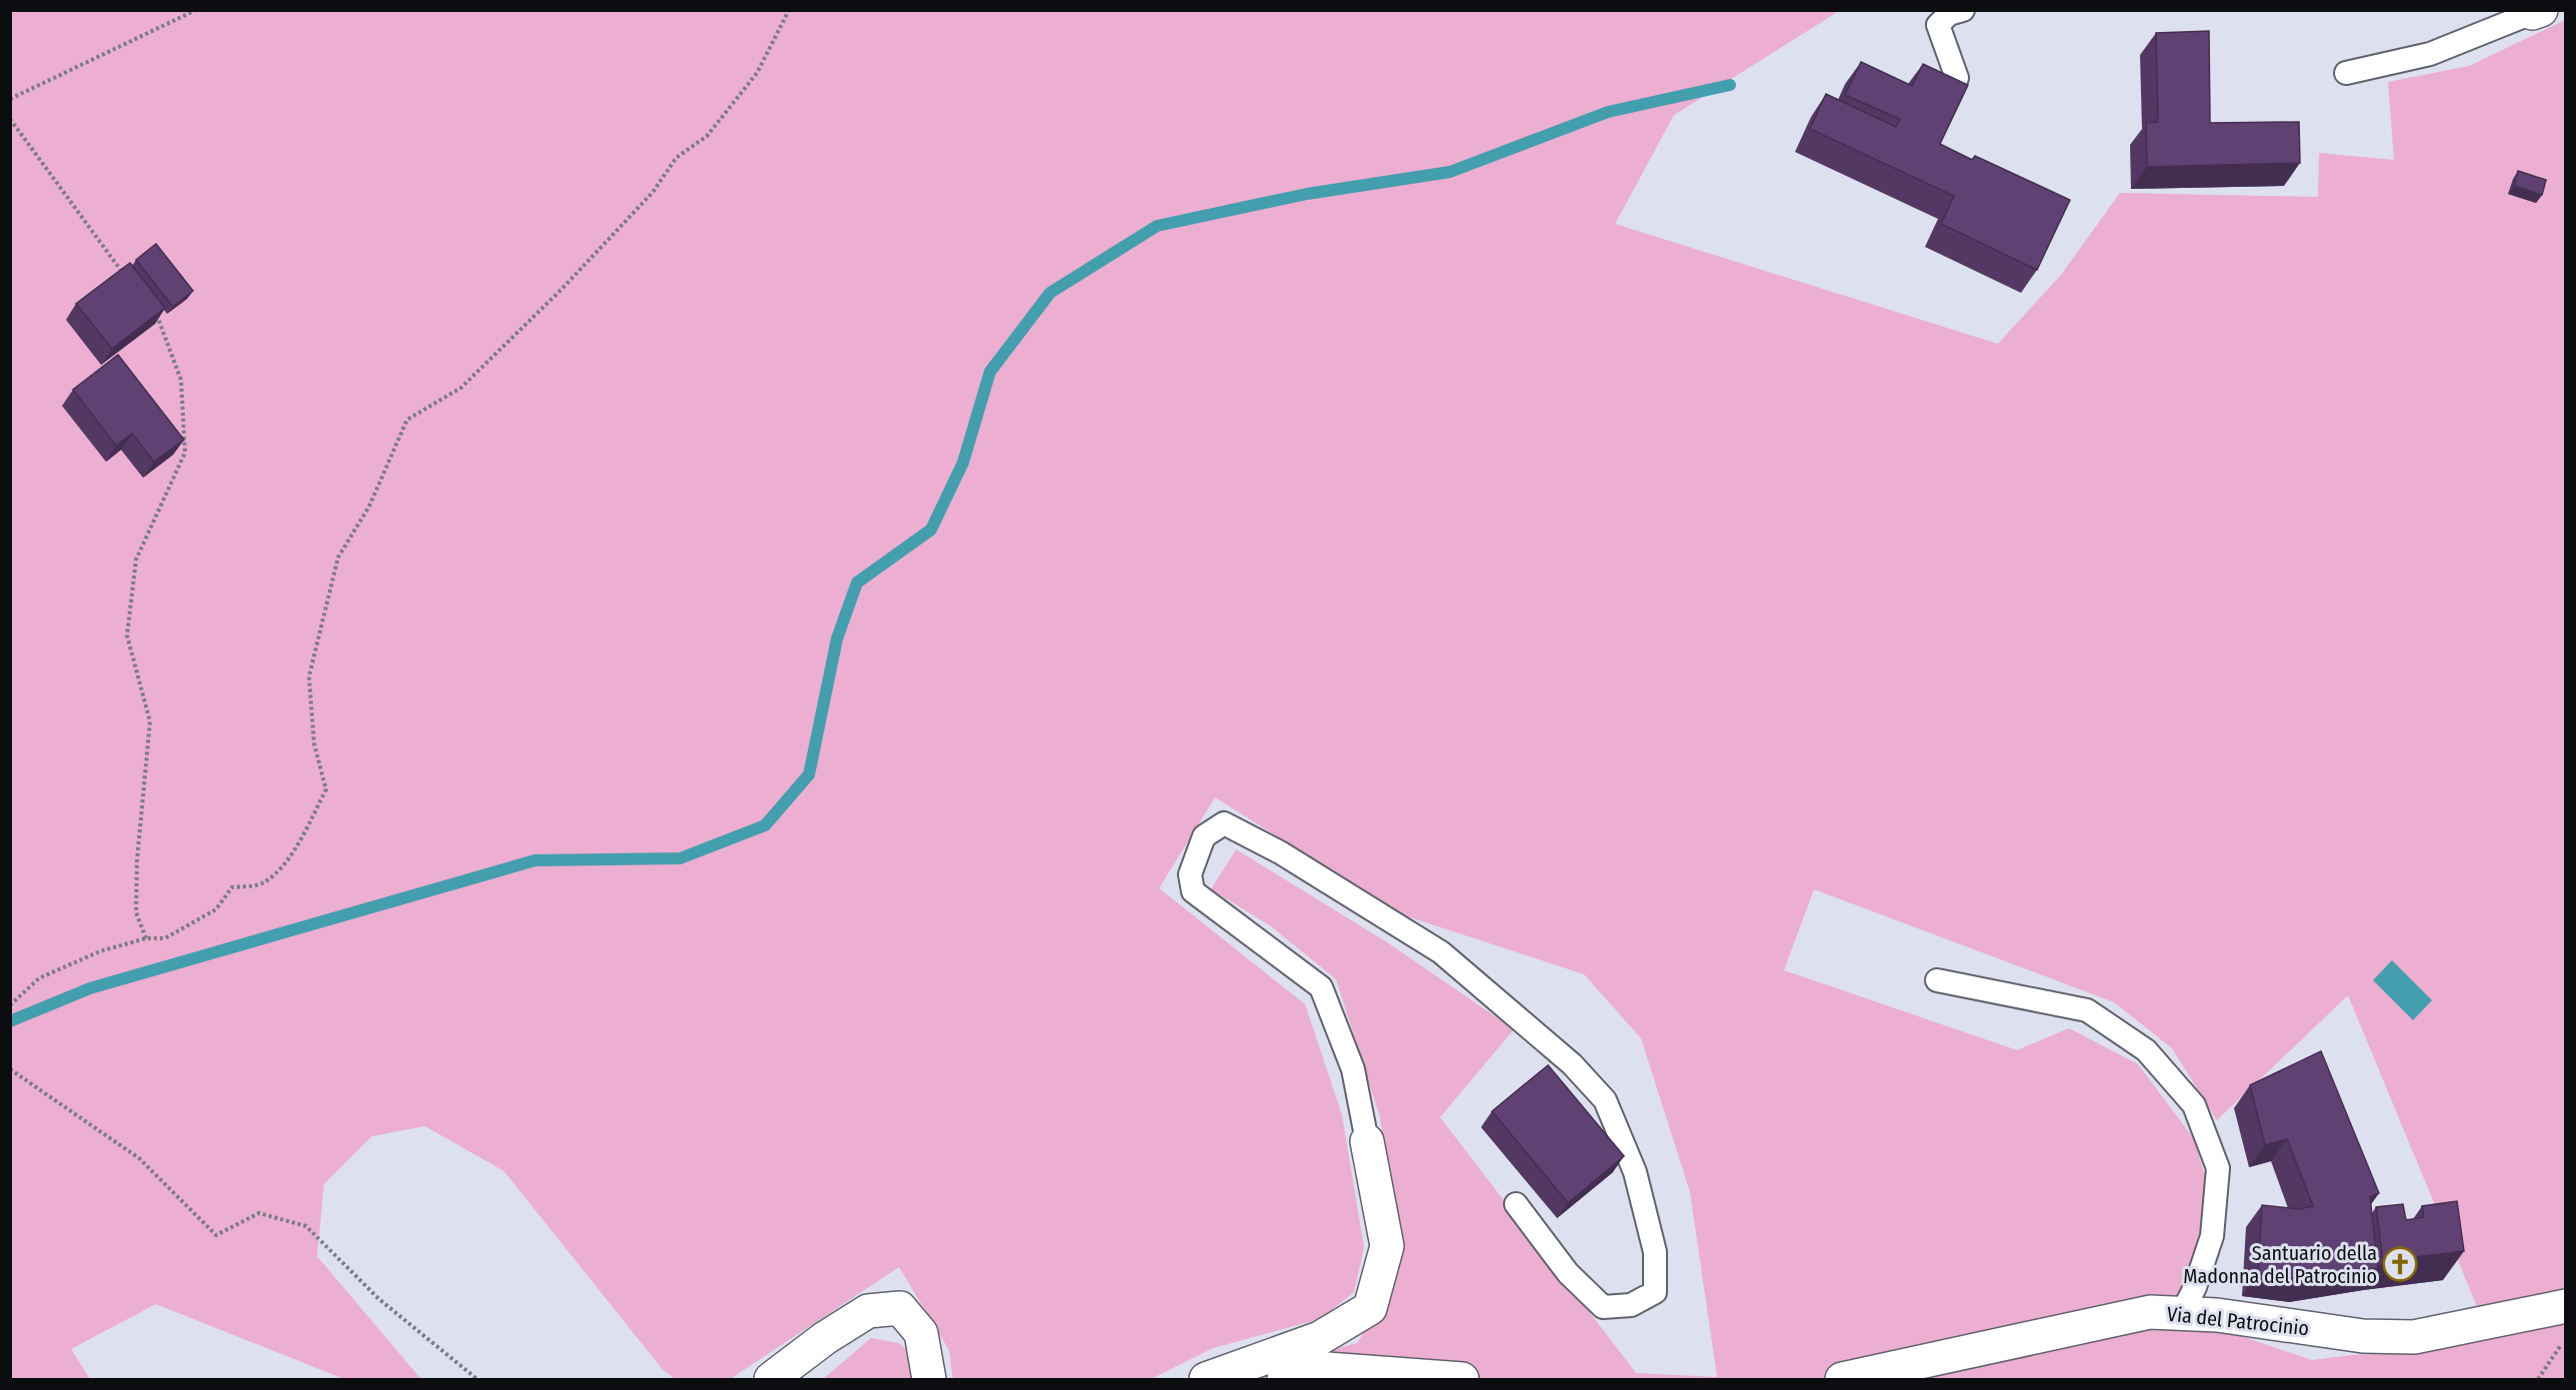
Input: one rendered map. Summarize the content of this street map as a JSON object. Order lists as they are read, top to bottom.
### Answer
{
  "streets": {
    "street": ["Via del Patrocinio"]
  },
  "places": {
    "church": ["Santuario della Madonna del Patrocinio"]
  }
}
